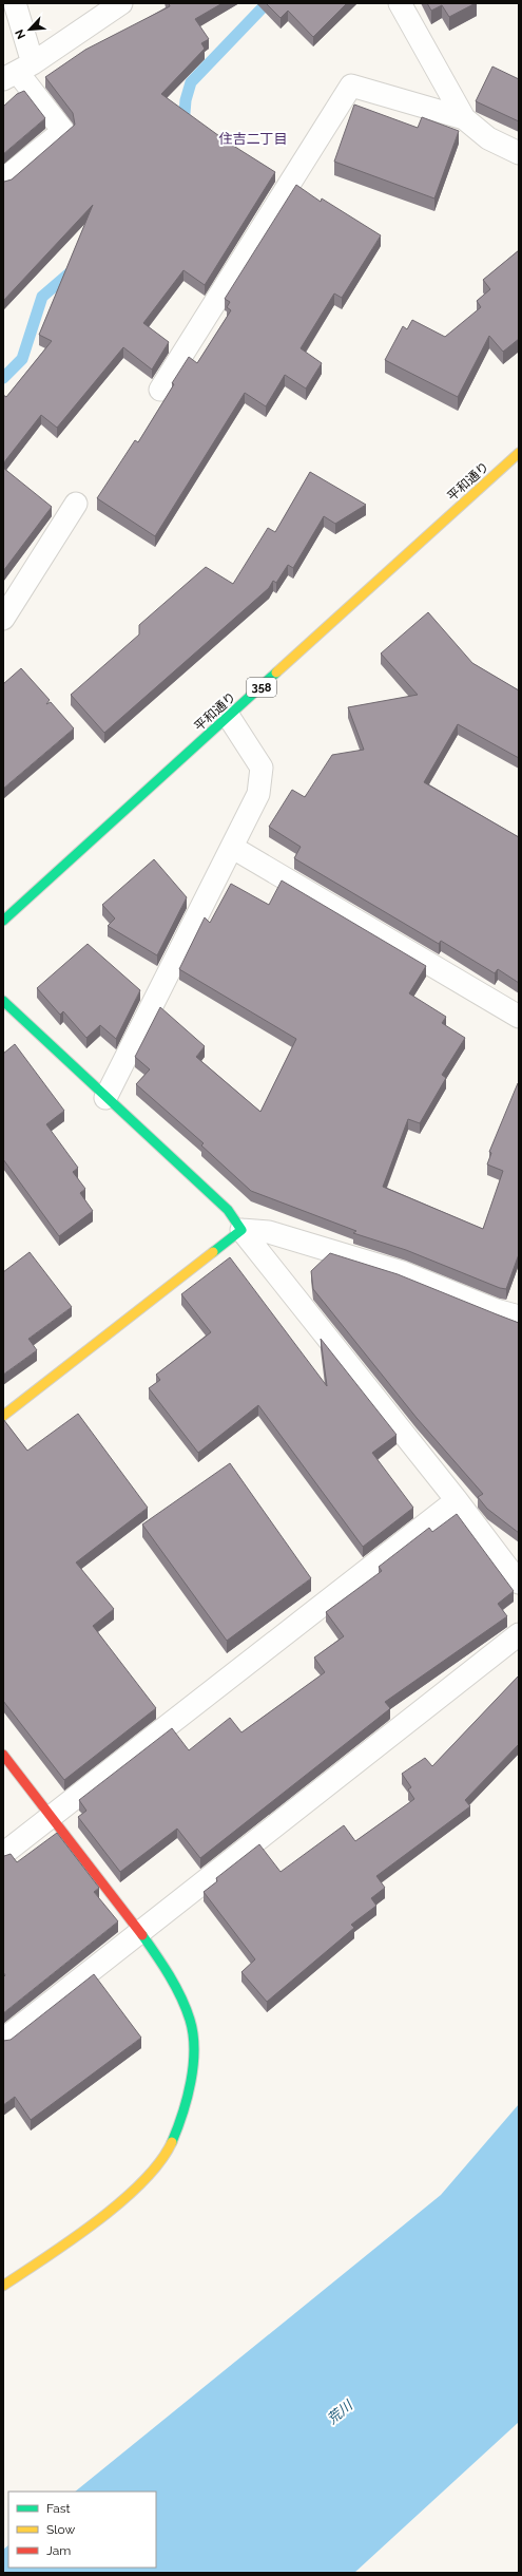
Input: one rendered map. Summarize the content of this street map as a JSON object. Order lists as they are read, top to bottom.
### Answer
{
  "streets": {
    "main road": ["平和通り", "358"]
  },
  "districts": ["住吉二丁目"],
  "water": ["荒川"],
  "legend": ["Fast", "Slow", "Jam"],
  "north": "bottom left"
}
